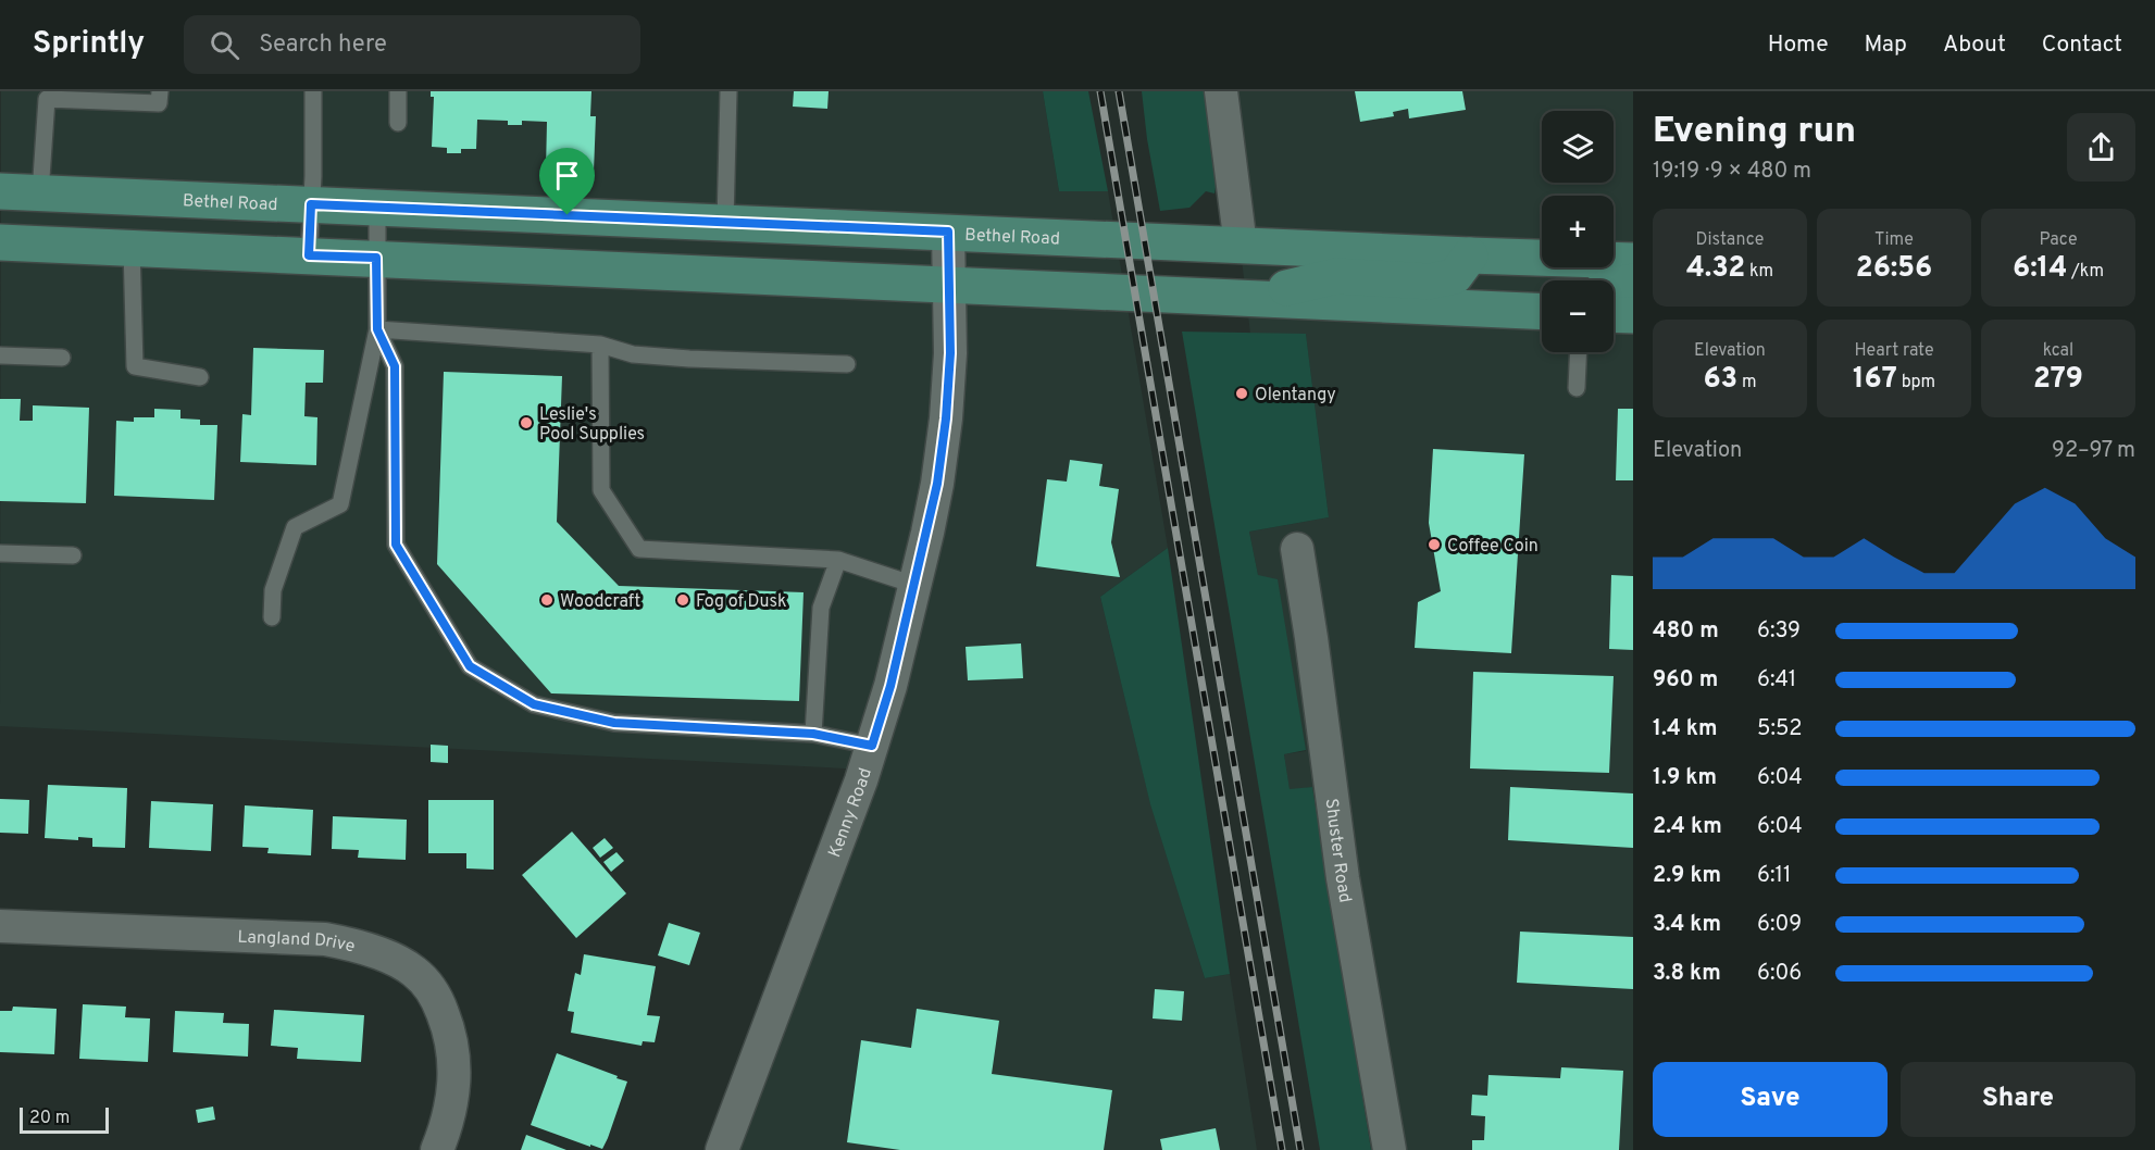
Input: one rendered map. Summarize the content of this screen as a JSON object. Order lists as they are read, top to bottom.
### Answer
{
  "streets": {
    "main road": ["Bethel Road"],
    "street": ["Kenny Road", "Shuster Road", "Langland Drive"]
  },
  "crossings": [
    ["Bethel Road", "Kenny Road"]
  ],
  "places": [
    "Olentangy",
    "Leslie's Pool Supplies",
    "Coffee Coin",
    "Woodcraft",
    "Fog of Dusk"
  ],
  "scale_bar": "20 m",
  "page": {
    "header": "Sprintly",
    "search": "Search here",
    "nav": [
      "Home",
      "Map",
      "About",
      "Contact"
    ],
    "heading": ["Evening run", "19:19 · 9 × 480 m"],
    "map_buttons": ["+", "−"],
    "stats": [
      ["Distance", "4.32 km"],
      ["Time", "26:56"],
      ["Pace", "6:14 /km"],
      ["Elevation", "63 m"],
      ["Heart rate", "167 bpm"],
      ["kcal", "279"]
    ],
    "chart": ["Elevation", "92–97 m"],
    "list": [
      {
        "name": "480 m",
        "note": "6:39"
      },
      {
        "name": "960 m",
        "note": "6:41"
      },
      {
        "name": "1.4 km",
        "note": "5:52"
      },
      {
        "name": "1.9 km",
        "note": "6:04"
      },
      {
        "name": "2.4 km",
        "note": "6:04"
      },
      {
        "name": "2.9 km",
        "note": "6:11"
      },
      {
        "name": "3.4 km",
        "note": "6:09"
      },
      {
        "name": "3.8 km",
        "note": "6:06"
      }
    ],
    "buttons": ["Save", "Share"],
    "scale": "20 m"
  }
}
